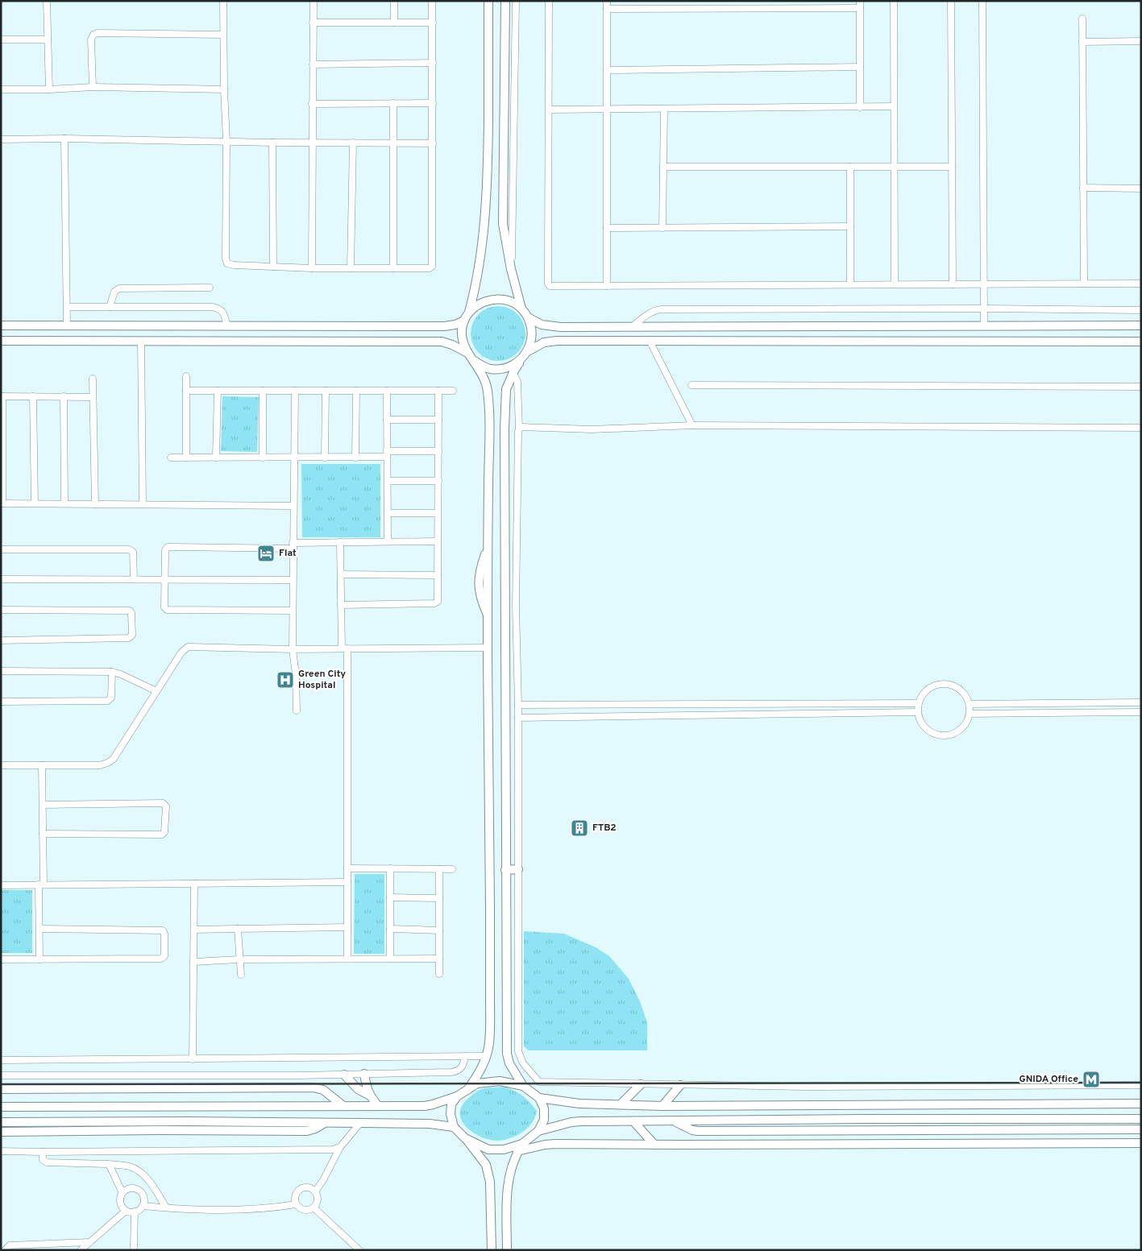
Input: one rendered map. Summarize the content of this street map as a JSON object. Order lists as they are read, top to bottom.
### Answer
{
  "places": {
    "hotel": ["Flat"],
    "hospital": ["Green City Hospital"],
    "building": ["FTB2"],
    "metro station": ["GNIDA Office"]
  }
}
